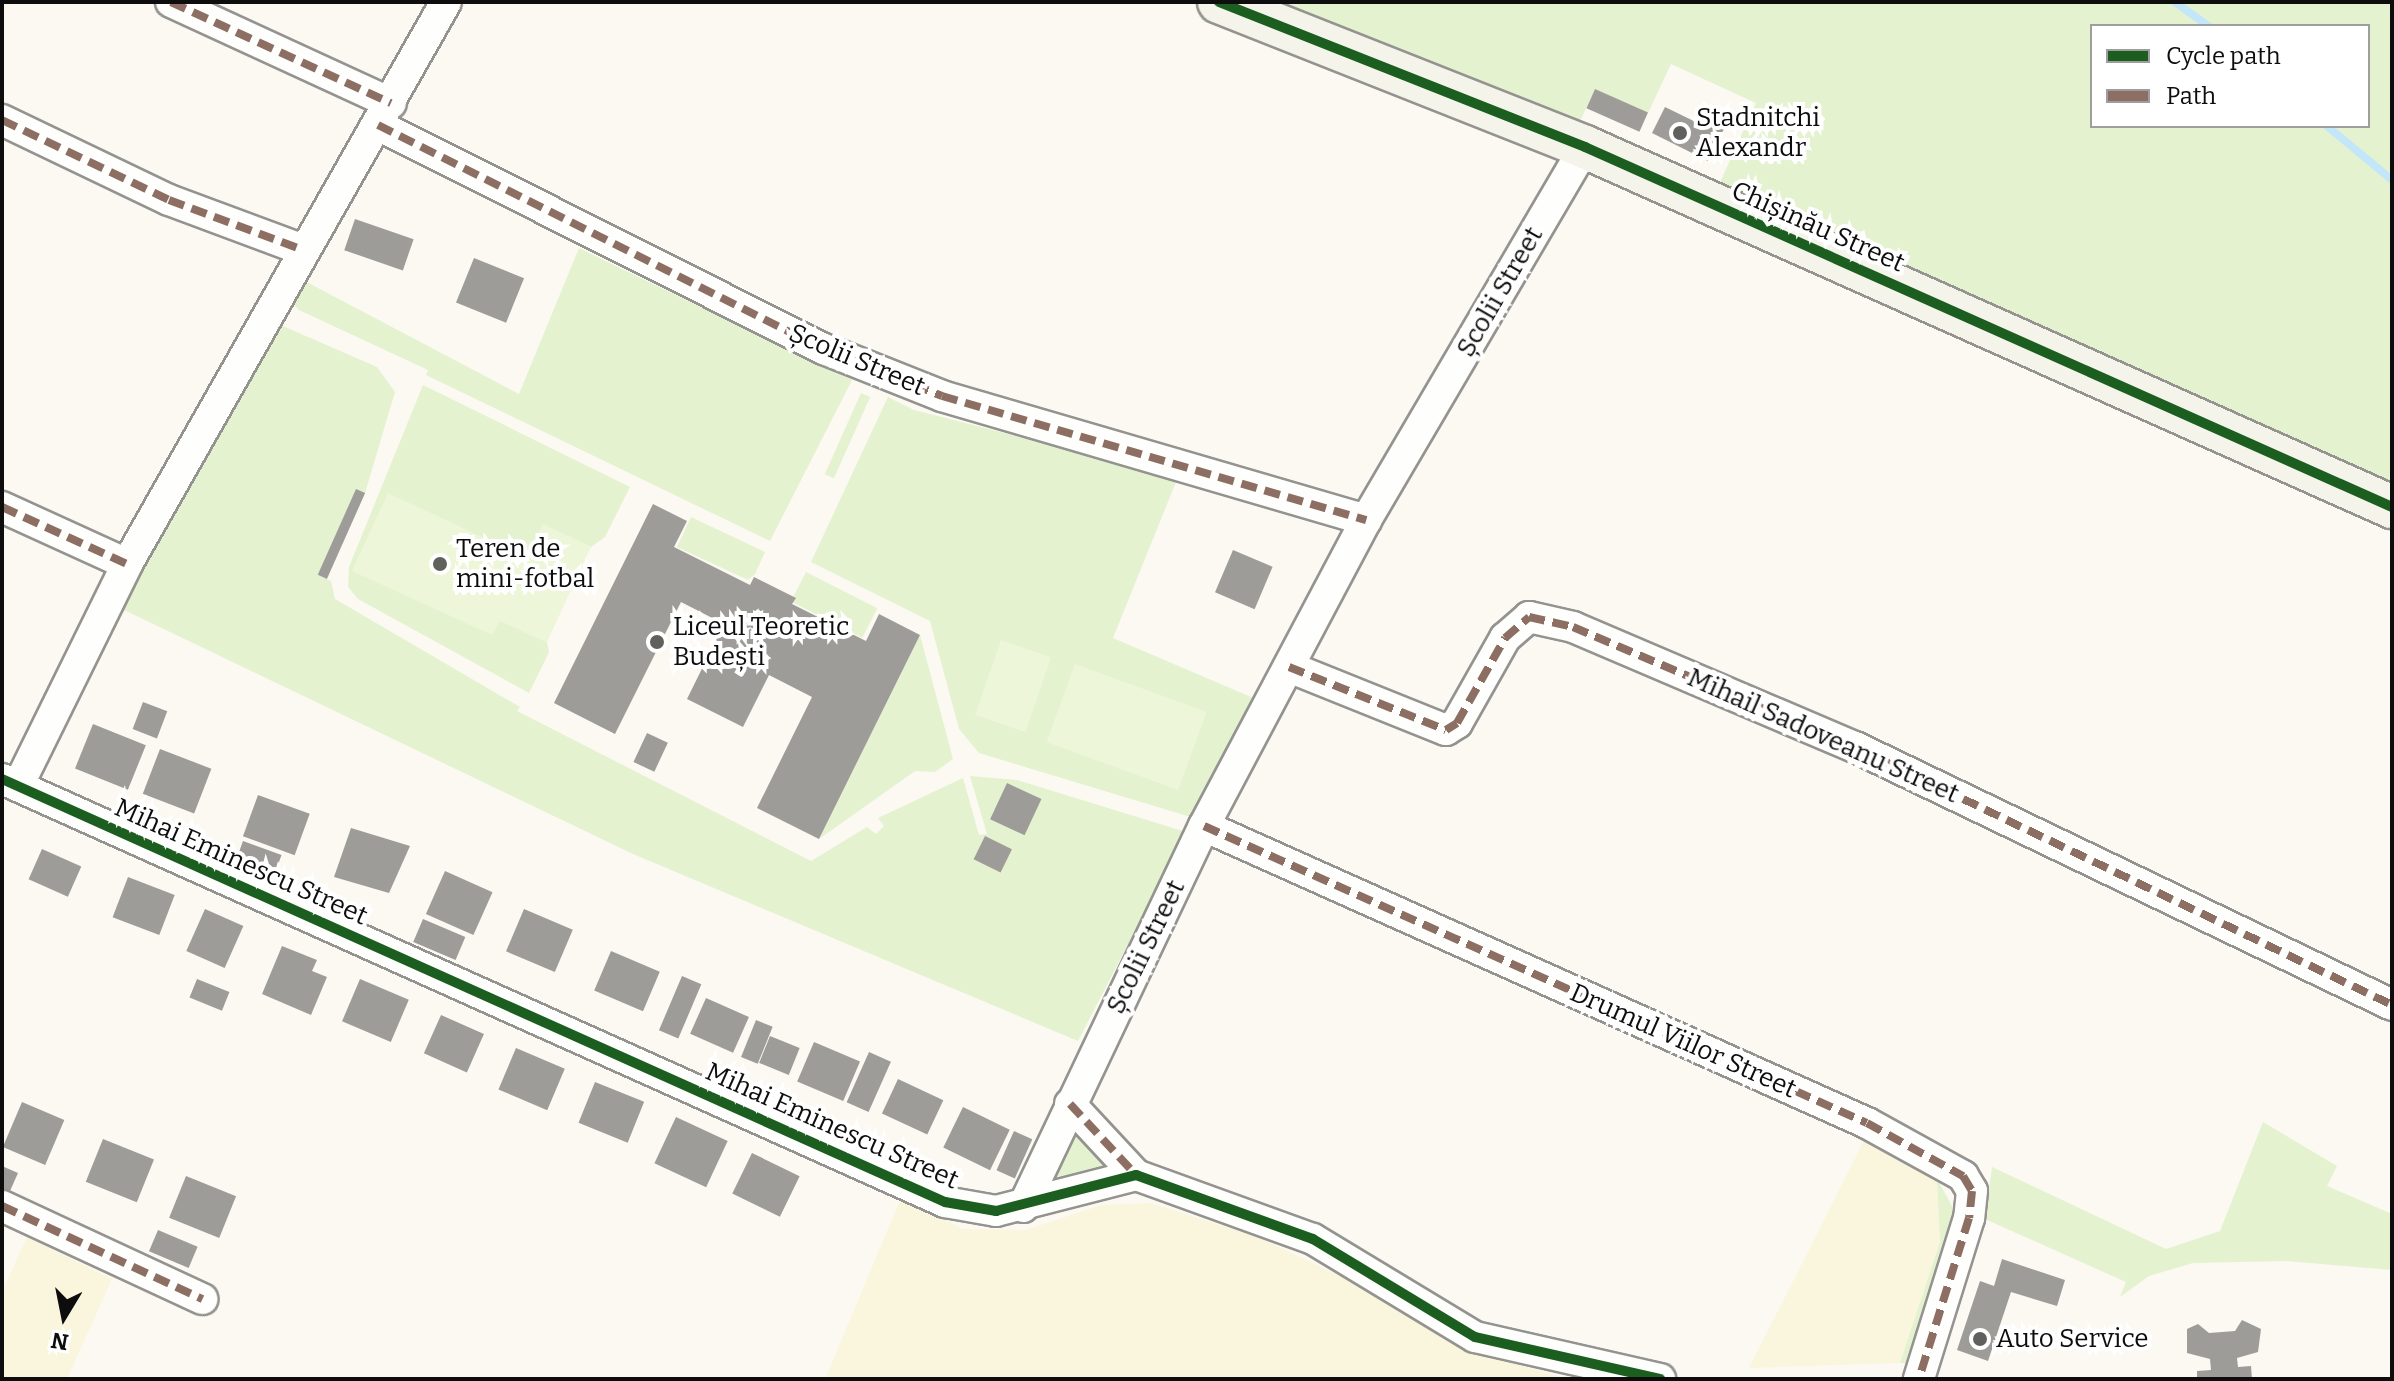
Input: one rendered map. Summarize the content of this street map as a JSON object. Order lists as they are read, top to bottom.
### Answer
{
  "streets": {
    "street": [
      "Chișinău Street",
      "Școlii Street",
      "Mihail Sadoveanu Street",
      "Mihai Eminescu Street",
      "Drumul Viilor Street"
    ]
  },
  "crossings": [
    ["Chișinău Street", "Școlii Street"],
    ["Școlii Street", "Mihail Sadoveanu Street"],
    ["Școlii Street", "Mihai Eminescu Street"],
    ["Școlii Street", "Drumul Viilor Street"]
  ],
  "places": [
    "Stadnitchi Alexandr",
    "Teren de mini-fotbal",
    "Liceul Teoretic Budești",
    "Auto Service"
  ],
  "legend": ["Cycle path", "Path"],
  "north": "bottom"
}
